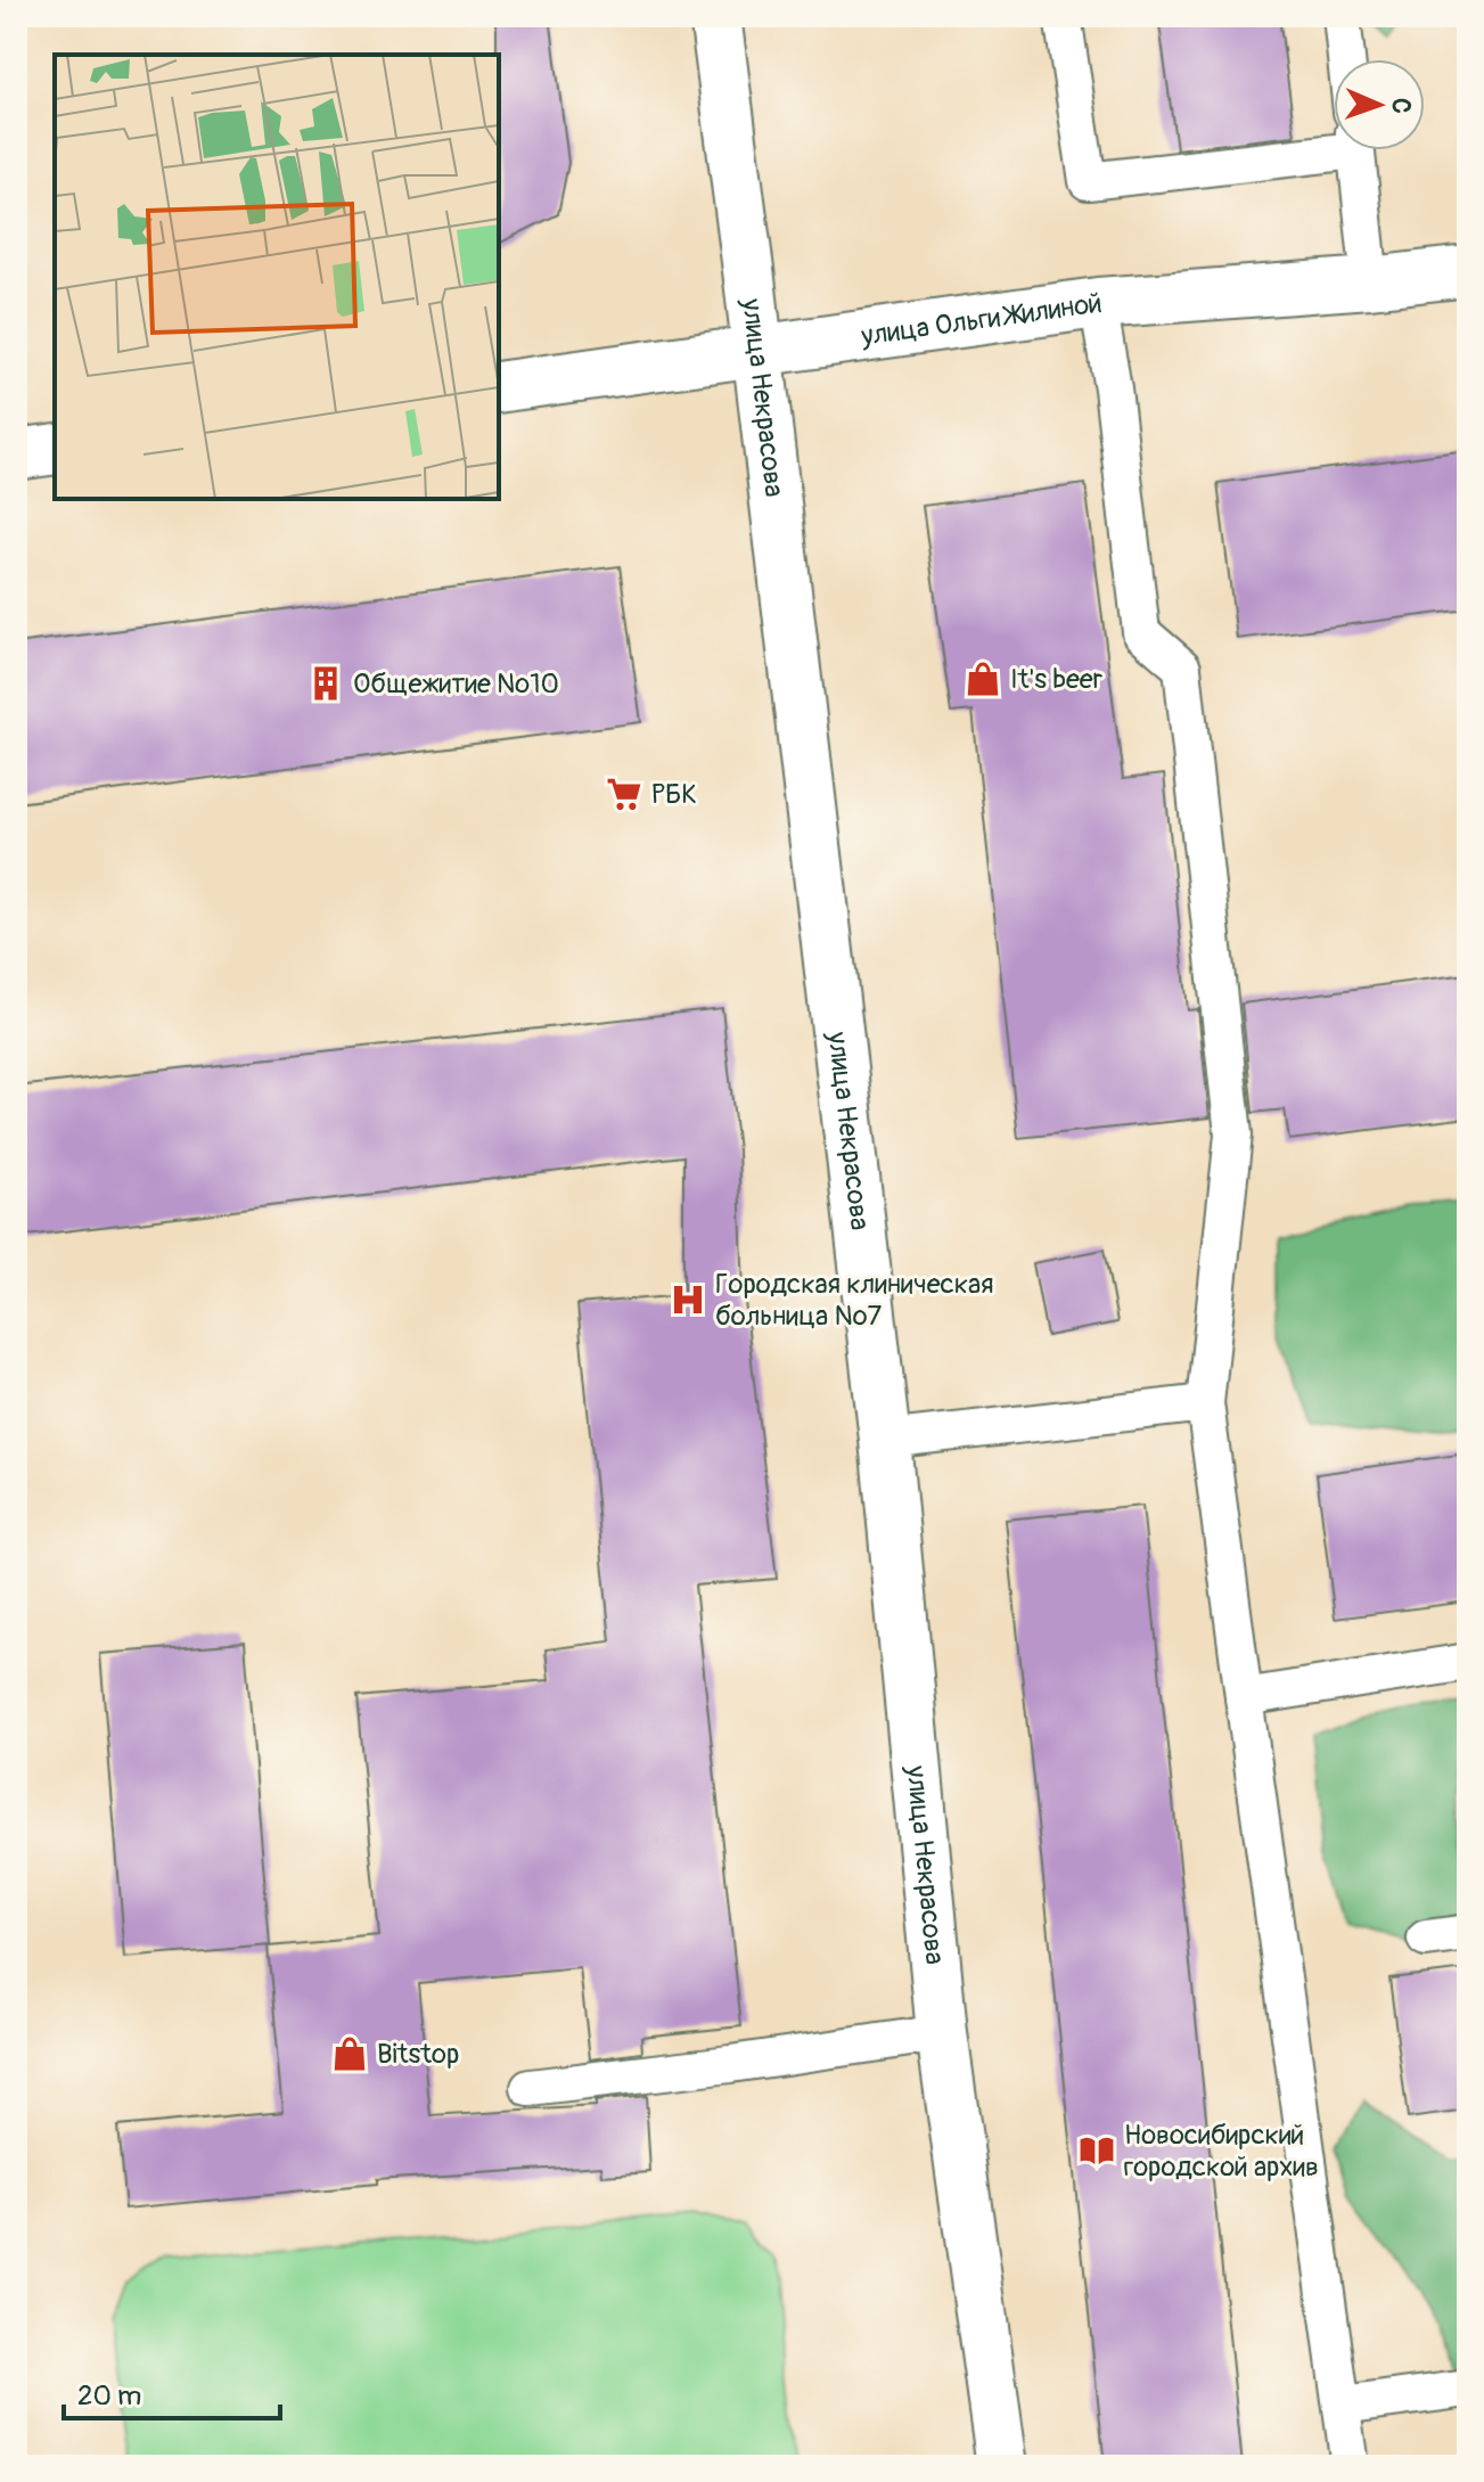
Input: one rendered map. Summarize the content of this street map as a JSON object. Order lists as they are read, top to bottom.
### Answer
{
  "streets": {
    "street": ["улица Ольги Жилиной", "улица Некрасова"]
  },
  "crossings": [
    ["улица Ольги Жилиной", "улица Некрасова"]
  ],
  "places": {
    "shop": ["It's beer", "Bitstop"],
    "building": ["Общежитие №10"],
    "supermarket": ["РБК"],
    "hospital": ["Городская клиническая больница №7"],
    "library": ["Новосибирский городской архив"]
  },
  "scale_bar": "20 m",
  "north": "right"
}
